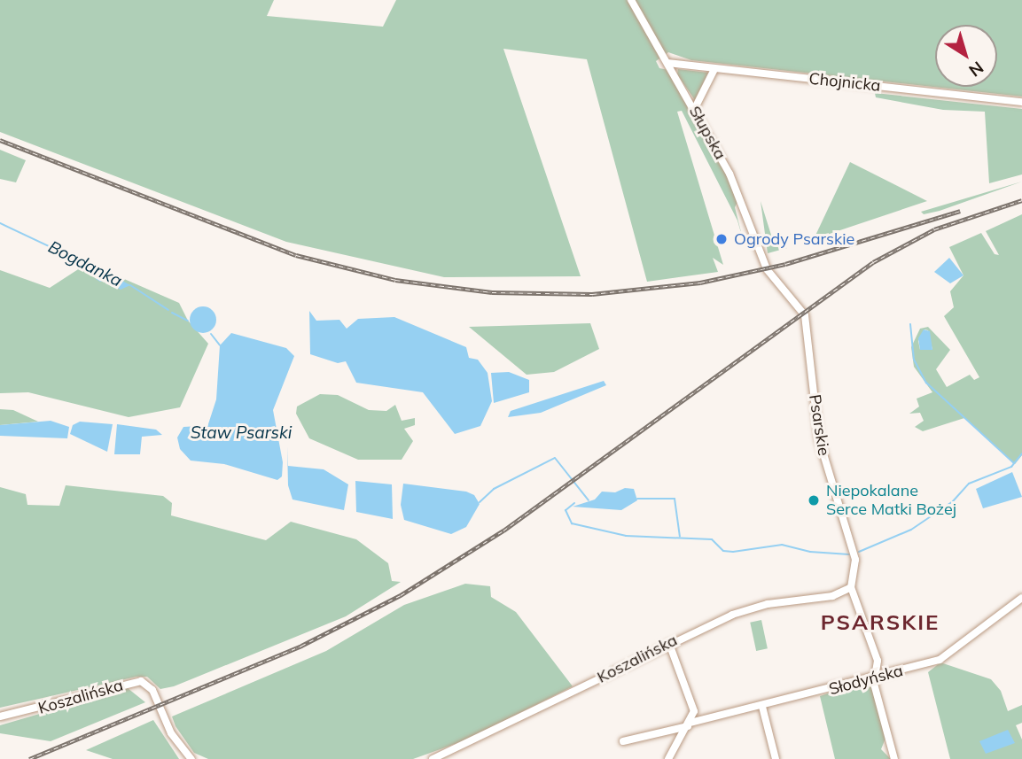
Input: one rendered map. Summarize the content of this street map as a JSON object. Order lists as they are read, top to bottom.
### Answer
{
  "streets": {
    "street": [
      "Chojnicka",
      "Słupska",
      "Psarskie",
      "Koszalińska",
      "Słodyńska"
    ]
  },
  "crossings": [
    ["Chojnicka", "Słupska"],
    ["Słupska", "Psarskie"],
    ["Psarskie", "Koszalińska"]
  ],
  "districts": ["PSARSKIE"],
  "water": ["Bogdanka", "Staw Psarski"],
  "places": ["Ogrody Psarskie", "Niepokalane Serce Matki Bożej"],
  "north": "bottom right"
}
